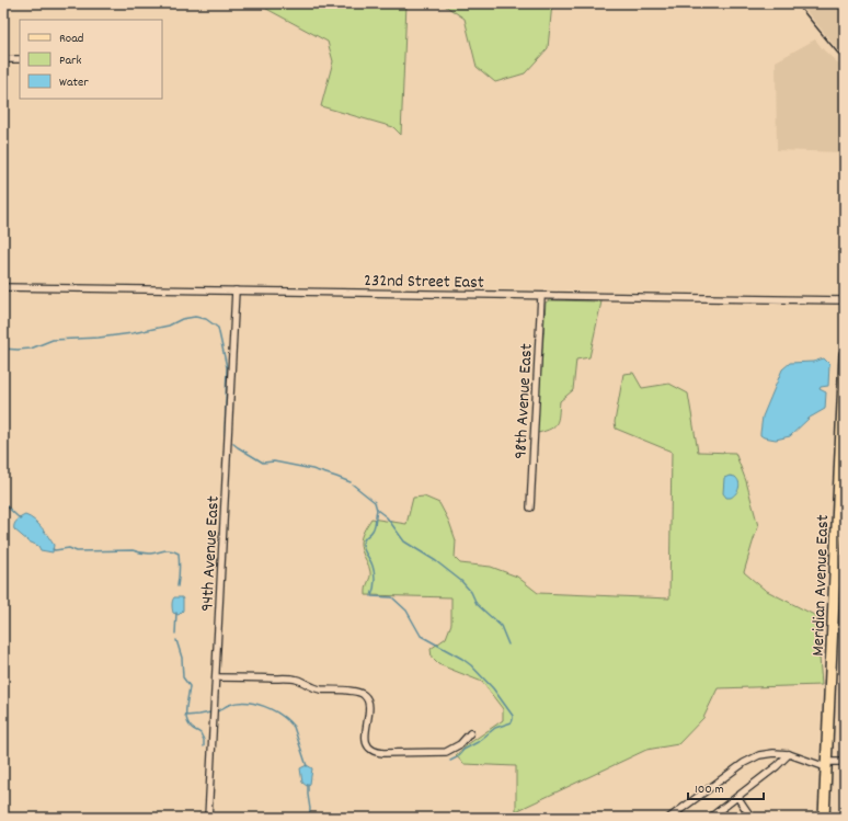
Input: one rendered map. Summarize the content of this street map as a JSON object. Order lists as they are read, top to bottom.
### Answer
{
  "streets": {
    "main road": ["Meridian Avenue East"],
    "street": ["232nd Street East", "98th Avenue East", "94th Avenue East"]
  },
  "crossings": [
    ["232nd Street East", "98th Avenue East"],
    ["232nd Street East", "94th Avenue East"]
  ],
  "legend": ["Road", "Park", "Water"],
  "scale_bar": "100 m"
}
